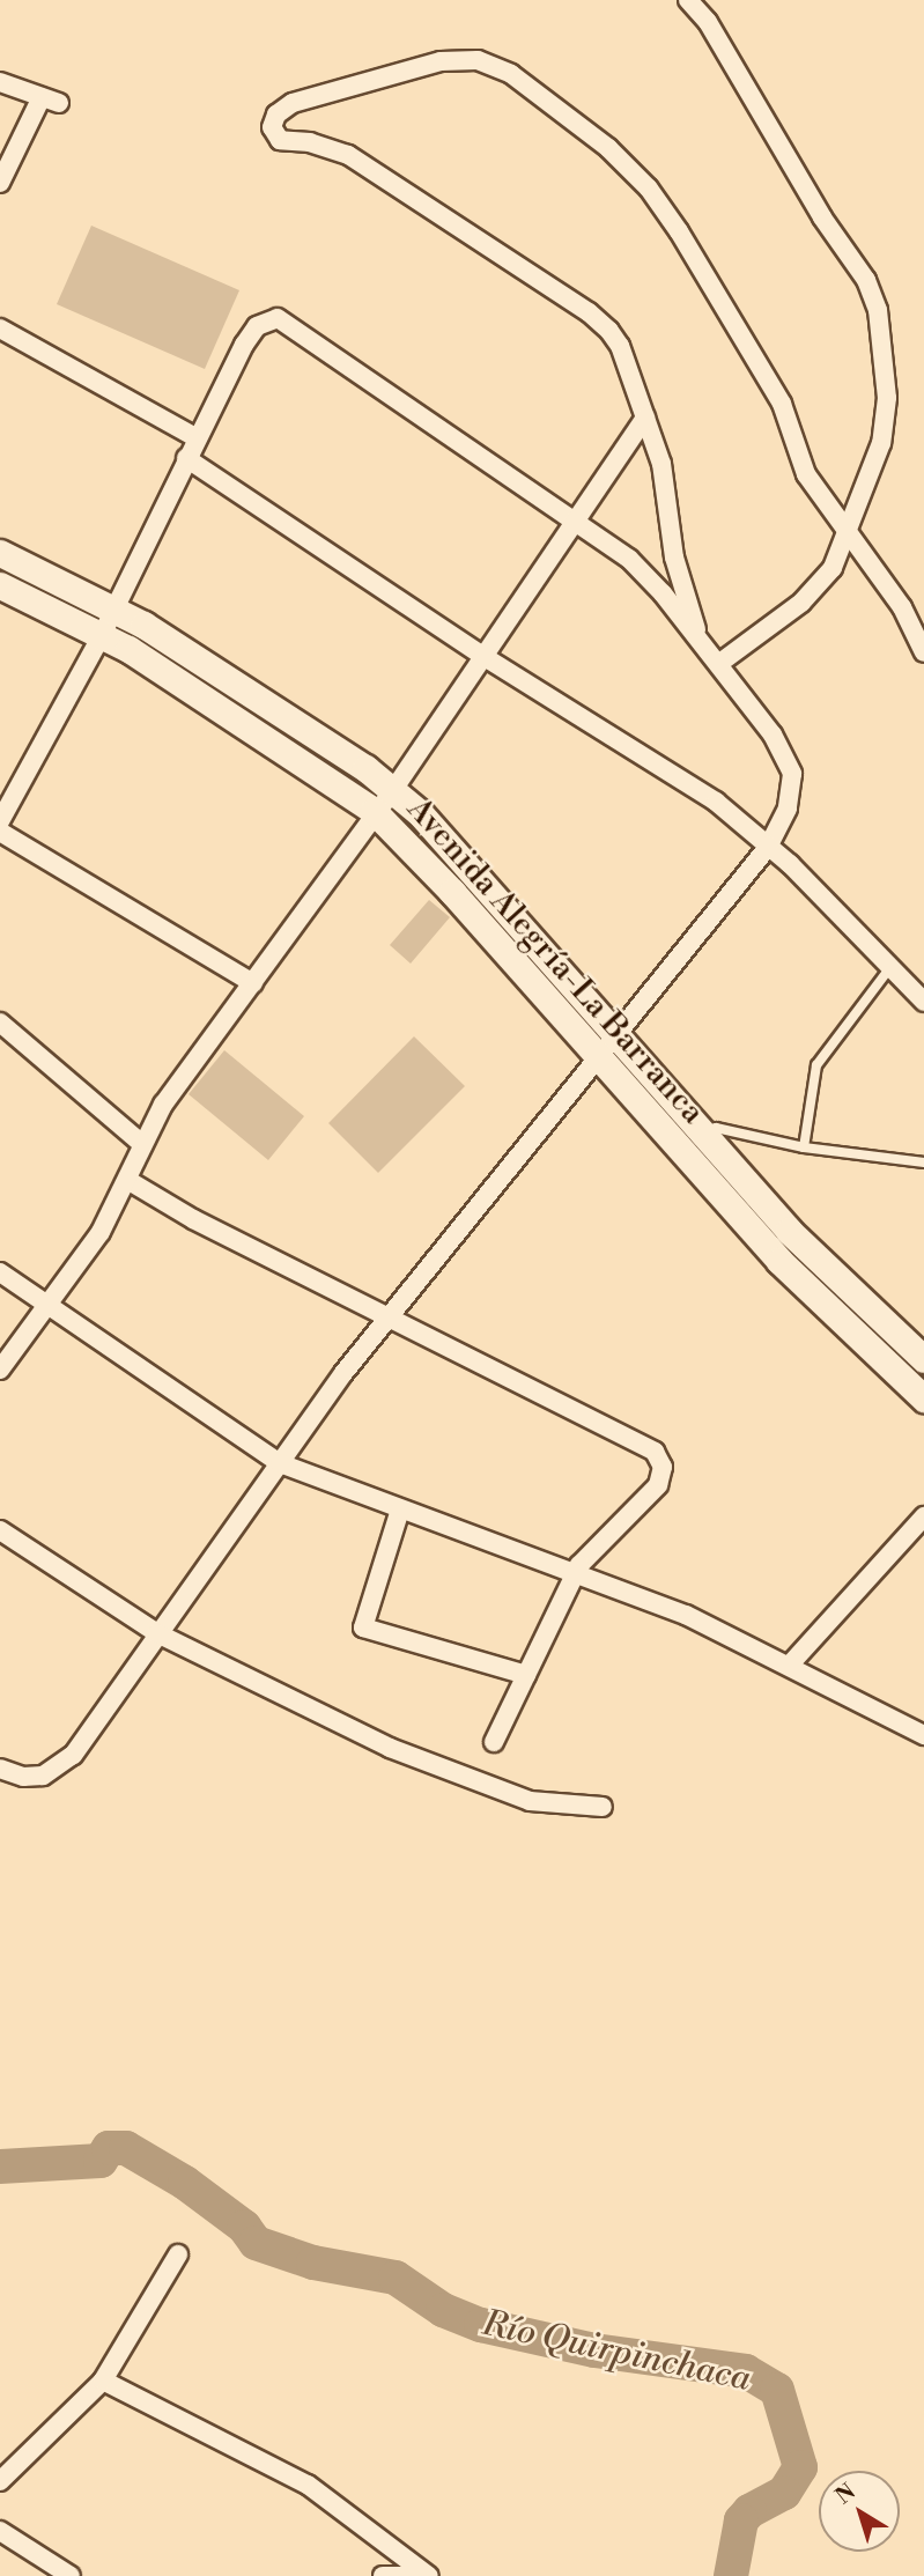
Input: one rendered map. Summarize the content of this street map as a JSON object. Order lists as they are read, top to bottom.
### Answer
{
  "streets": {
    "main road": ["Avenida Alegría-La Barranca"]
  },
  "water": ["Río Quirpinchaca"],
  "north": "top left"
}
